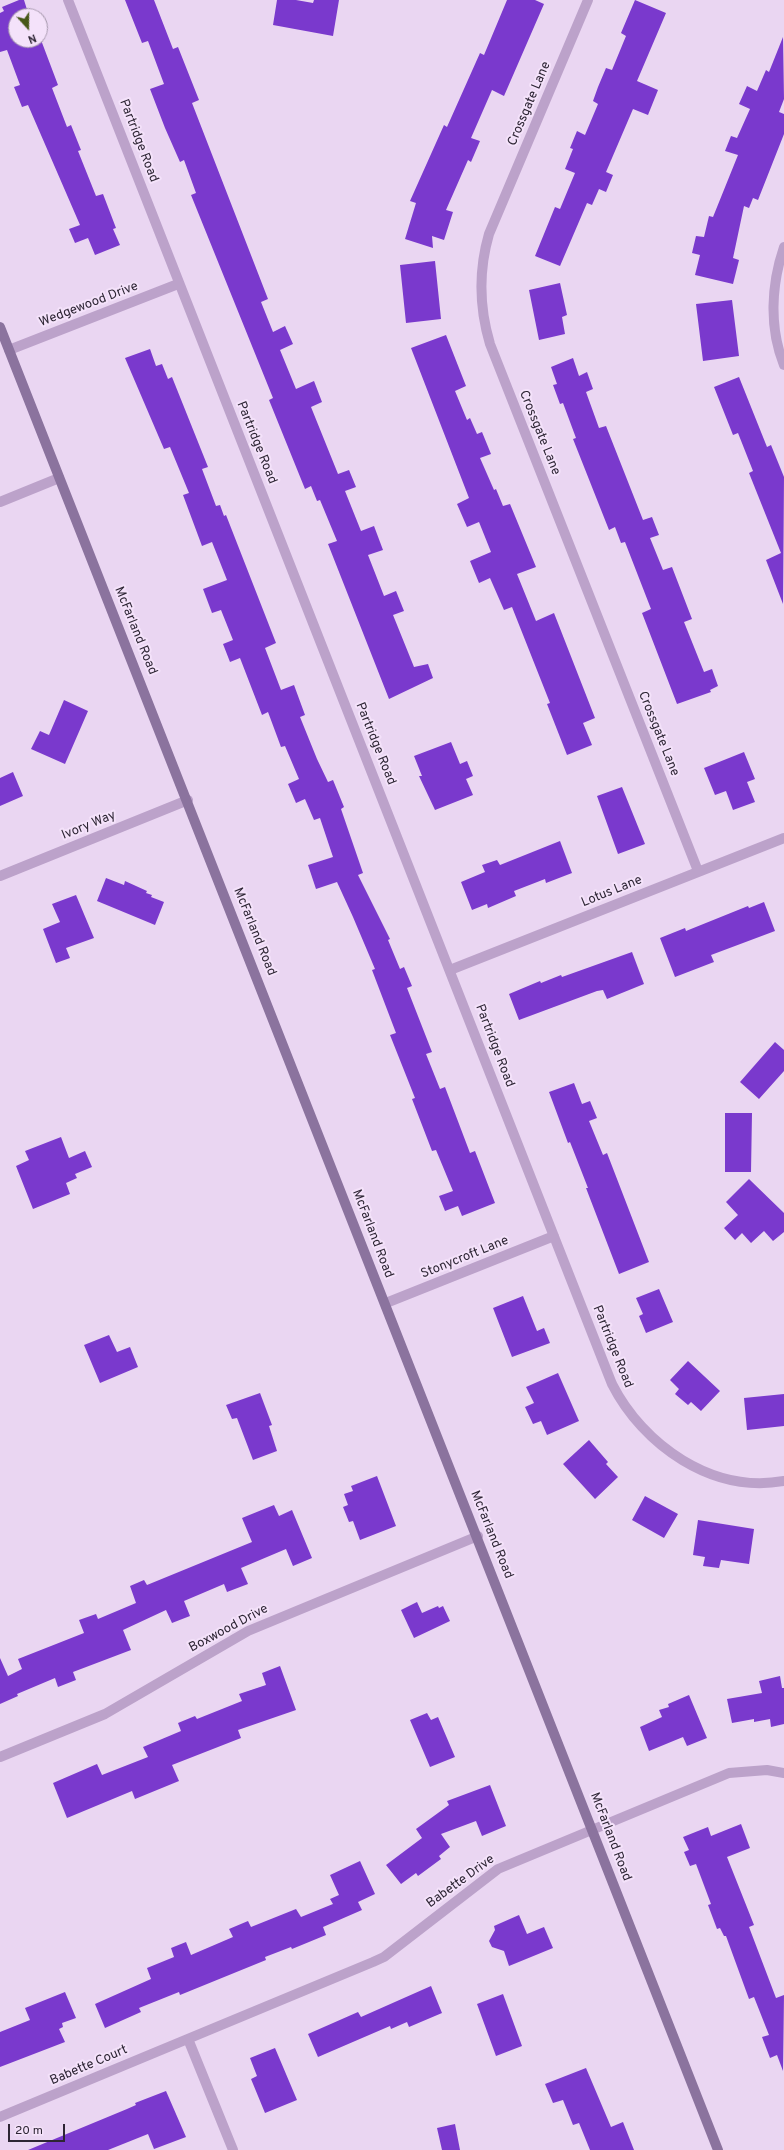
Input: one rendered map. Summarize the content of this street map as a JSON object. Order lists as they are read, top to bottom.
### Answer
{
  "streets": {
    "street": [
      "Crossgate Lane",
      "Partridge Road",
      "Wedgewood Drive",
      "McFarland Road",
      "Ivory Way",
      "Lotus Lane",
      "Stonycroft Lane",
      "Boxwood Drive",
      "Babette Drive",
      "Babette Court"
    ]
  },
  "crossings": [
    ["Crossgate Lane", "Lotus Lane"],
    ["Partridge Road", "Wedgewood Drive"],
    ["Partridge Road", "Lotus Lane"],
    ["Partridge Road", "Stonycroft Lane"],
    ["Wedgewood Drive", "McFarland Road"],
    ["McFarland Road", "Ivory Way"],
    ["McFarland Road", "Stonycroft Lane"],
    ["McFarland Road", "Boxwood Drive"],
    ["McFarland Road", "Babette Drive"],
    ["Babette Drive", "Babette Court"]
  ],
  "scale_bar": "20 m",
  "north": "bottom"
}
